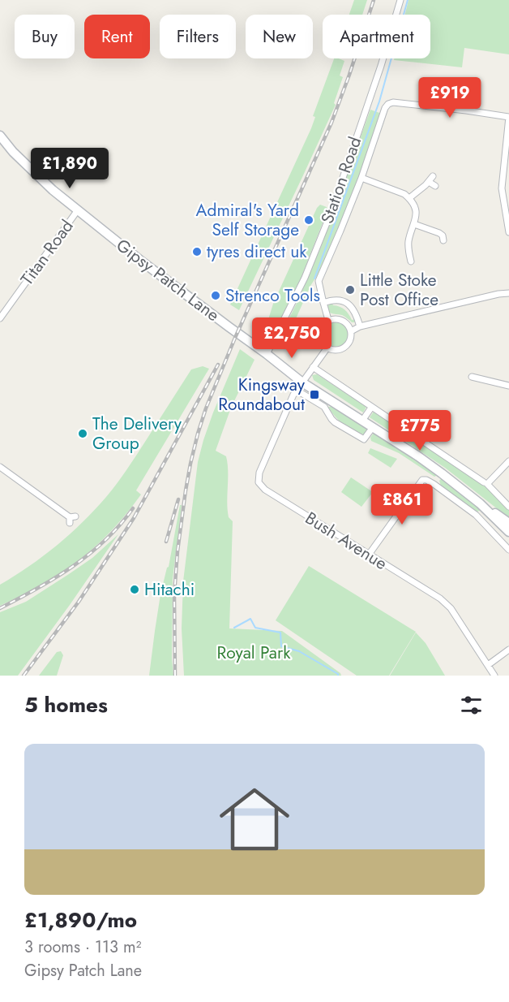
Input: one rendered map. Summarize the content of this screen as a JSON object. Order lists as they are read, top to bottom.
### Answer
{
  "streets": {
    "main road": ["Gipsy Patch Lane"],
    "street": ["Station Road", "Titan Road", "Bush Avenue"]
  },
  "crossings": [
    ["Station Road", "Gipsy Patch Lane"],
    ["Titan Road", "Gipsy Patch Lane"],
    ["Gipsy Patch Lane", "Bush Avenue"]
  ],
  "parks": ["Royal Park"],
  "places": {
    "other": [
      "Admiral's Yard Self Storage",
      "tyres direct uk",
      "Little Stoke Post Office",
      "Strenco Tools",
      "The Delivery Group",
      "Hitachi"
    ],
    "transit": ["Kingsway Roundabout"]
  },
  "page": {
    "chip": [
      "Buy",
      "Rent",
      "Filters",
      "New",
      "Apartment"
    ],
    "price": [
      "£919",
      "£1,890",
      "£2,750",
      "£775",
      "£861"
    ],
    "heading": "5 homes",
    "list": [
      {
        "name": "£1,890/mo",
        "note": "3 rooms · 113 m² · Gipsy Patch Lane"
      }
    ]
  }
}
